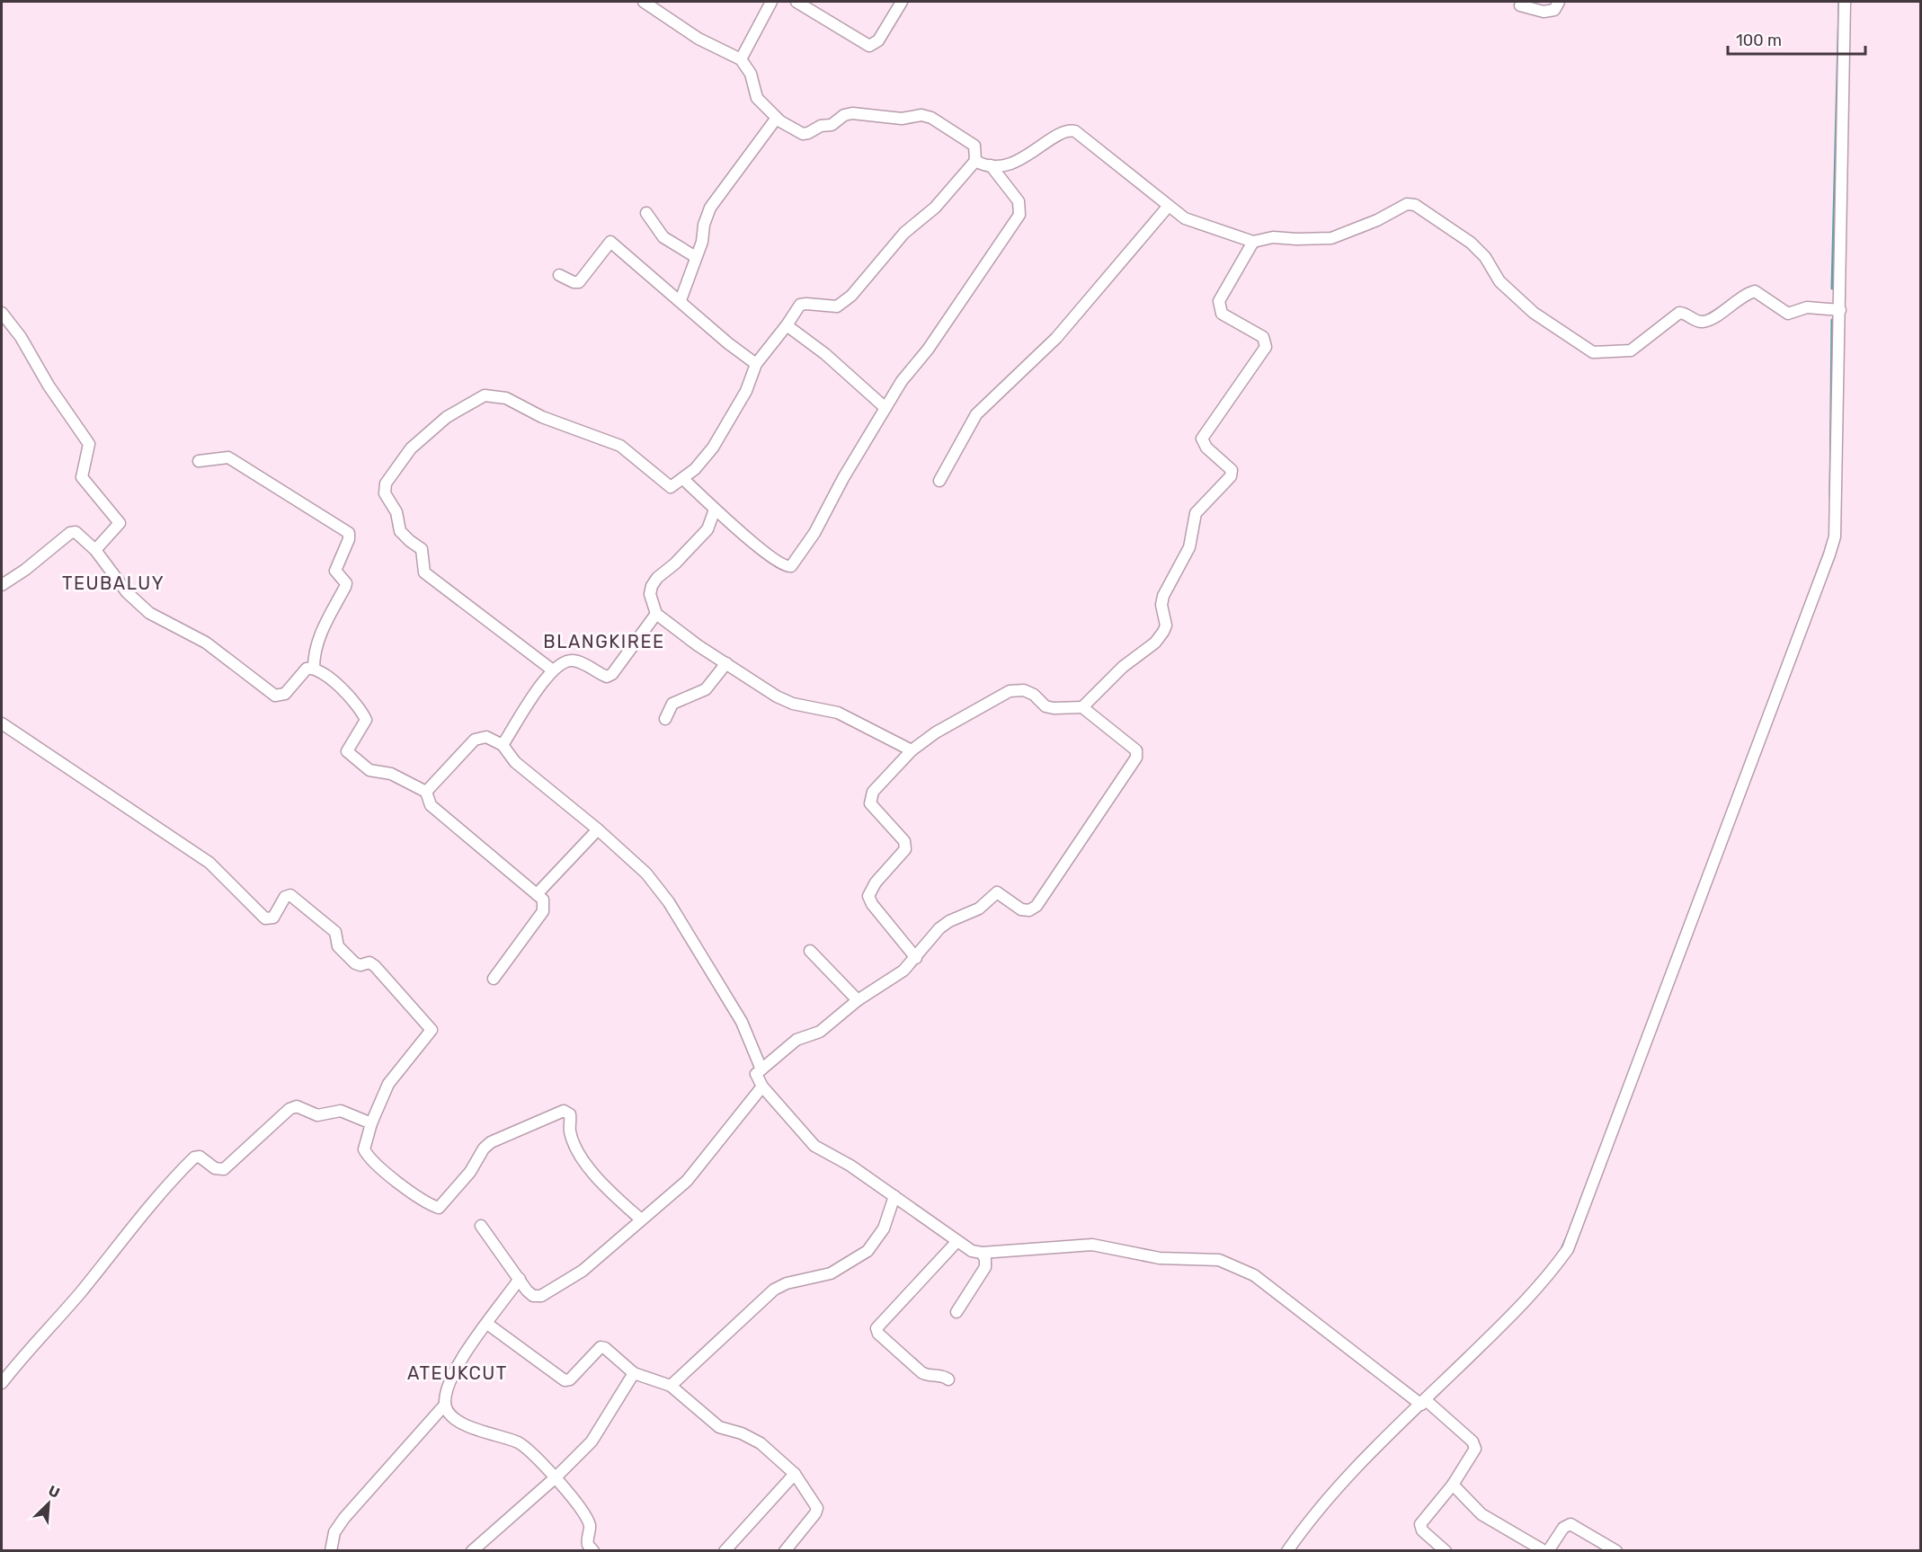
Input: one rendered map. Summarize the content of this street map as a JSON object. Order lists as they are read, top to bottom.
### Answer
{
  "districts": ["TEUBALUY", "BLANGKIREE", "ATEUKCUT"],
  "scale_bar": "100 m",
  "north": "top right"
}
